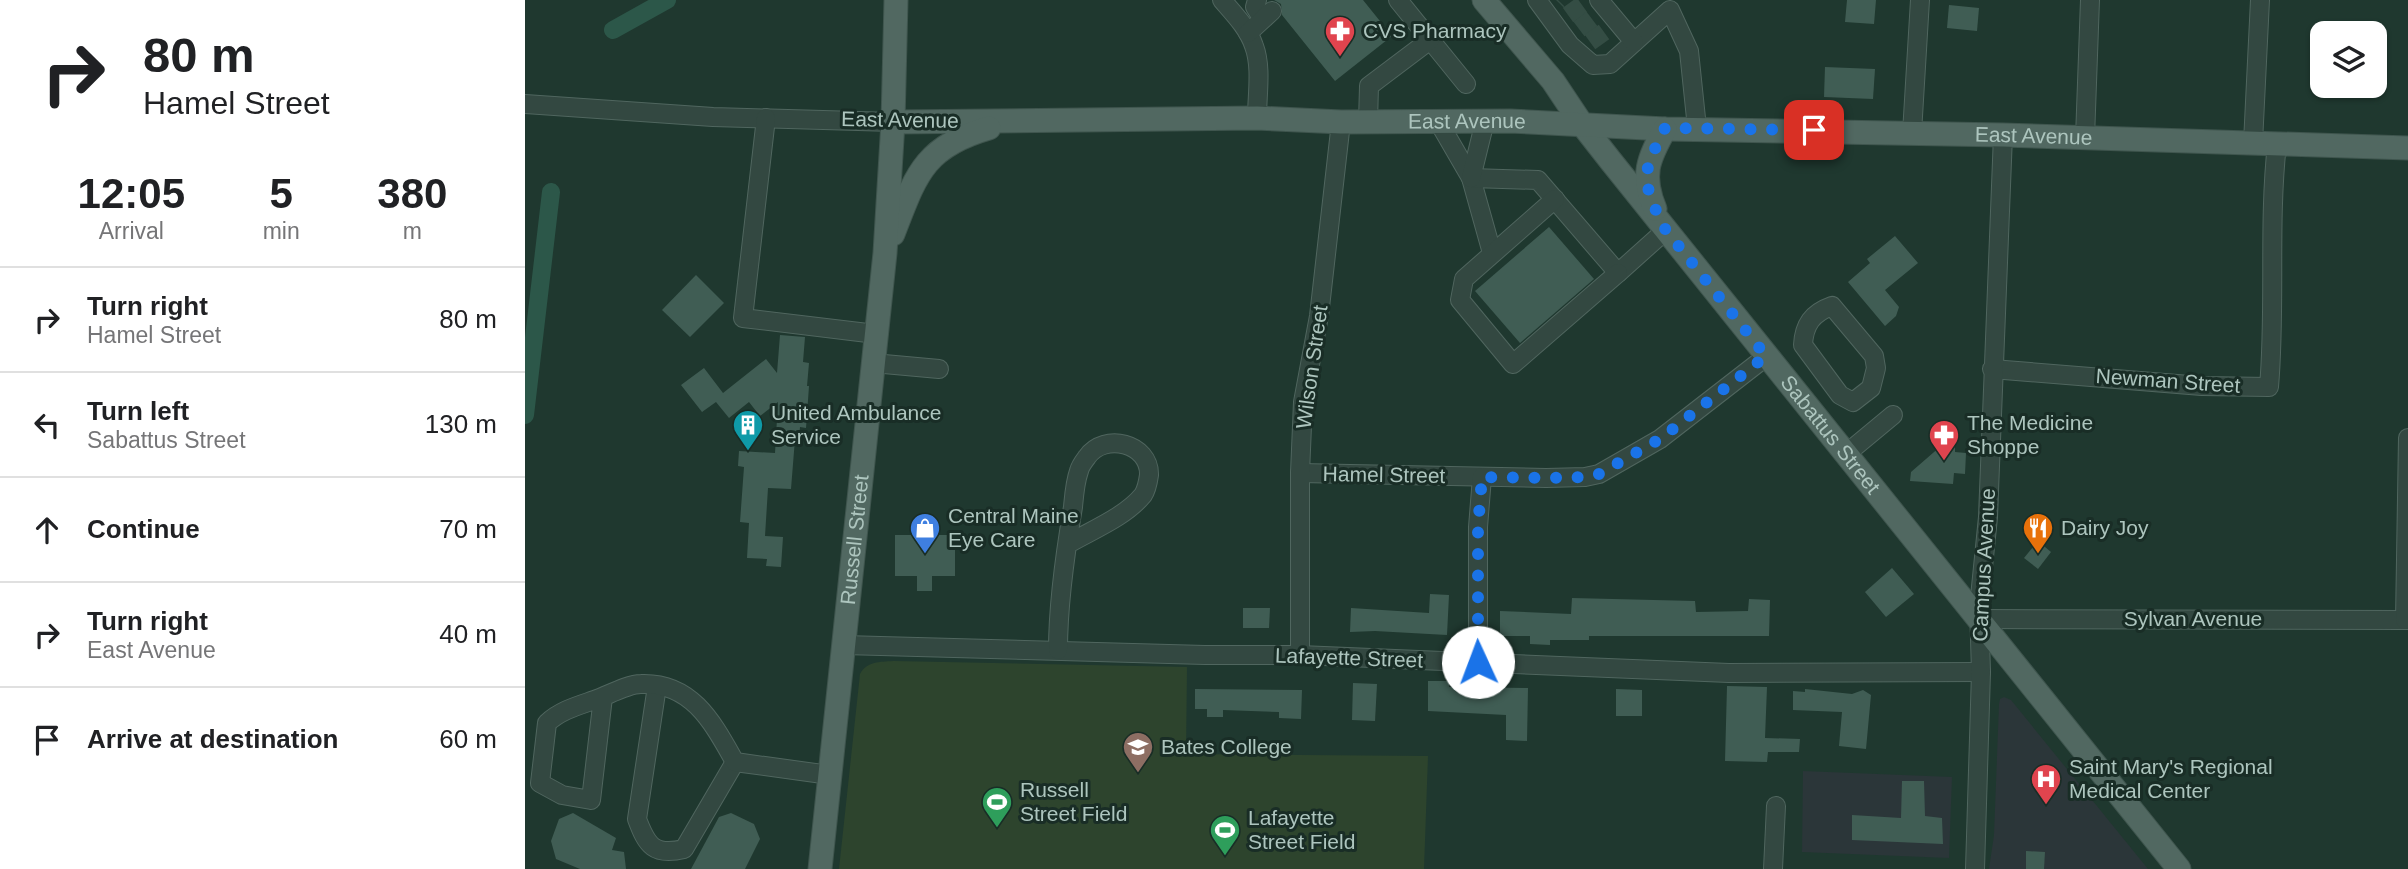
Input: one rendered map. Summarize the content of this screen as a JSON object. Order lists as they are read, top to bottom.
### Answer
{
  "streets": {
    "main road": ["East Avenue", "Sabattus Street", "Russell Street"],
    "street": [
      "Wilson Street",
      "Newman Street",
      "Hamel Street",
      "Campus Avenue",
      "Sylvan Avenue",
      "Lafayette Street"
    ]
  },
  "crossings": [
    ["East Avenue", "Wilson Street"],
    ["East Avenue", "Newman Street"],
    ["East Avenue", "Sabattus Street"],
    ["East Avenue", "Russell Street"],
    ["East Avenue", "Campus Avenue"],
    ["Wilson Street", "Hamel Street"],
    ["Wilson Street", "Lafayette Street"],
    ["Newman Street", "Campus Avenue"],
    ["Sabattus Street", "Hamel Street"],
    ["Sabattus Street", "Campus Avenue"],
    ["Sabattus Street", "Sylvan Avenue"],
    ["Russell Street", "Lafayette Street"],
    ["Campus Avenue", "Sylvan Avenue"],
    ["Campus Avenue", "Lafayette Street"]
  ],
  "places": {
    "pharmacy": ["CVS Pharmacy", "The Medicine Shoppe"],
    "building": ["United Ambulance Service"],
    "shop": ["Central Maine Eye Care"],
    "restaurant": ["Dairy Joy"],
    "school or university": ["Bates College"],
    "hospital": ["Saint Mary's Regional Medical Center"],
    "sports": ["Russell Street Field", "Lafayette Street Field"]
  },
  "page": {
    "turn": ["80 m", "Hamel Street"],
    "eta": [
      "12:05",
      "Arrival",
      "5",
      "min",
      "380",
      "m"
    ],
    "list": [
      {
        "name": "Turn right",
        "note": "Hamel Street",
        "value": "80 m"
      },
      {
        "name": "Turn left",
        "note": "Sabattus Street",
        "value": "130 m"
      },
      {
        "name": "Continue",
        "value": "70 m"
      },
      {
        "name": "Turn right",
        "note": "East Avenue",
        "value": "40 m"
      },
      {
        "name": "Arrive at destination",
        "value": "60 m"
      }
    ]
  }
}
